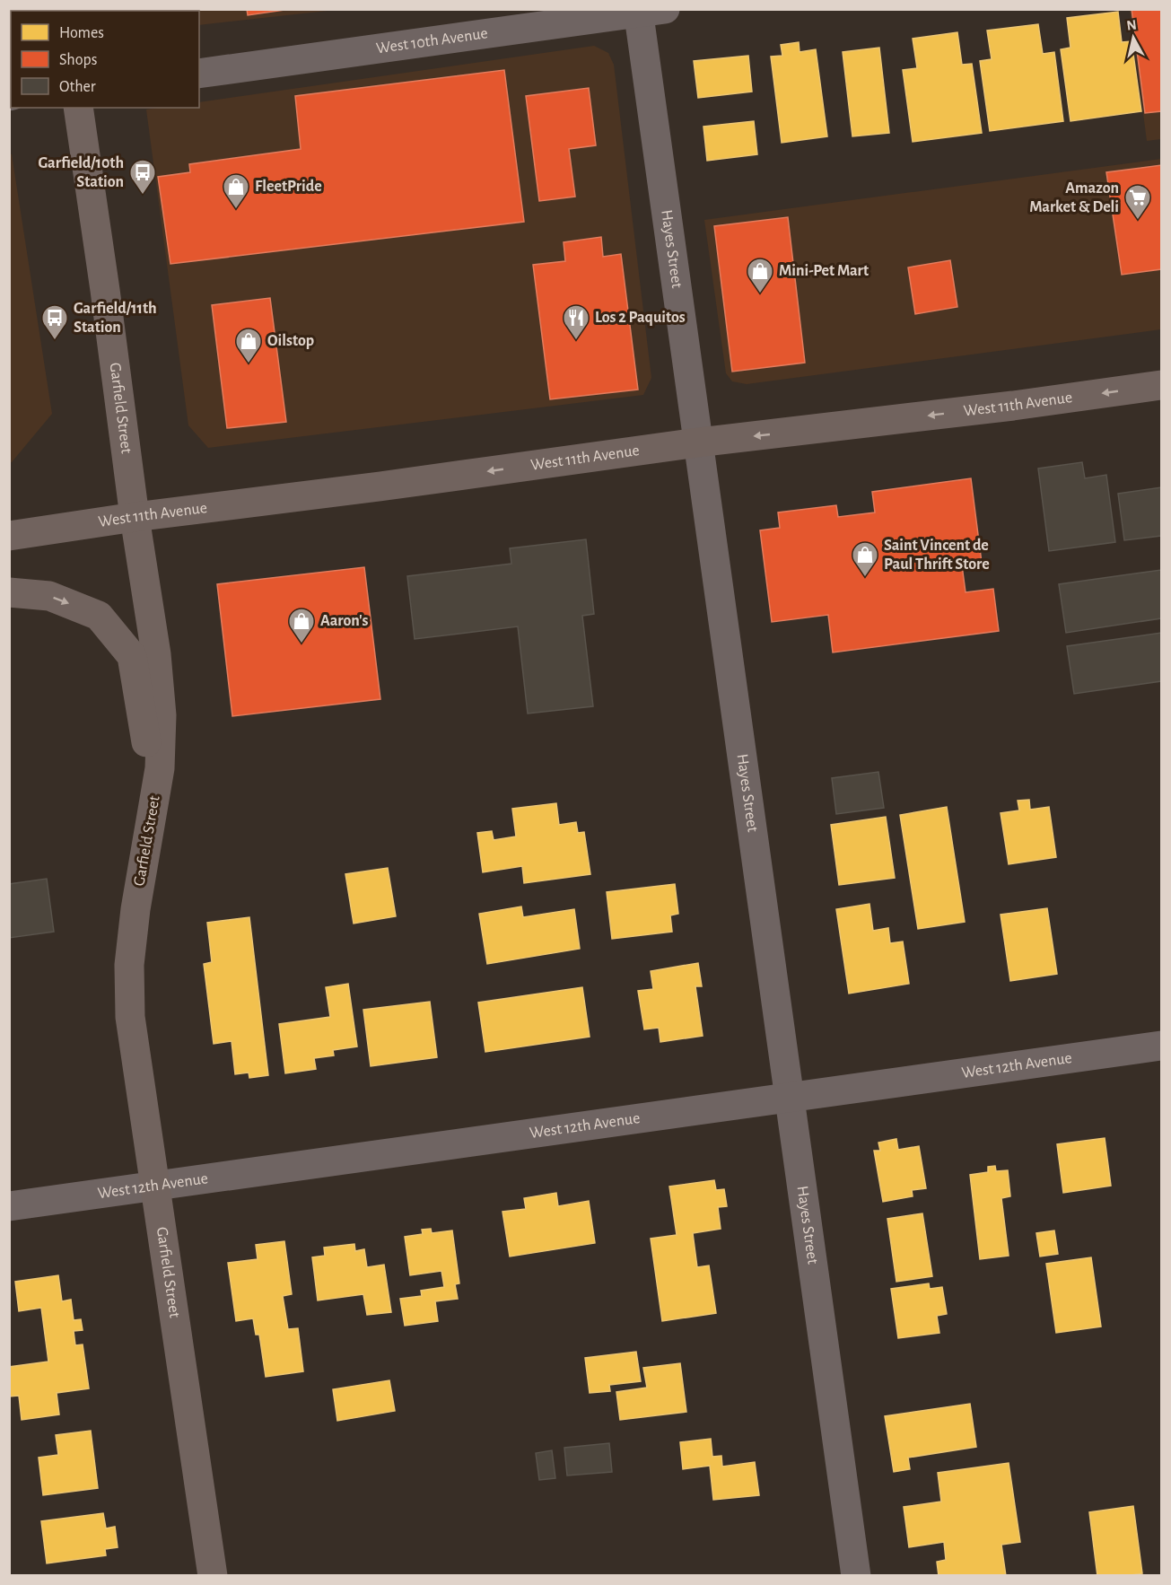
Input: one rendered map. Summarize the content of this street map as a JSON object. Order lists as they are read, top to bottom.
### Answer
{
  "streets": {
    "main road": ["West 11th Avenue", "Garfield Street"],
    "street": ["West 10th Avenue", "Hayes Street", "West 12th Avenue"]
  },
  "crossings": [
    ["West 10th Avenue", "Hayes Street"],
    ["Hayes Street", "West 11th Avenue"],
    ["Hayes Street", "West 12th Avenue"],
    ["West 11th Avenue", "Garfield Street"],
    ["Garfield Street", "West 12th Avenue"]
  ],
  "one_way": ["West 11th Avenue"],
  "places": {
    "bus stop": ["Garfield/10th Station", "Garfield/11th Station"],
    "shop": [
      "FleetPride",
      "Mini-Pet Mart",
      "Oilstop",
      "Saint Vincent de Paul Thrift Store",
      "Aaron's"
    ],
    "supermarket": ["Amazon Market & Deli"],
    "restaurant": ["Los 2 Paquitos"]
  },
  "legend": ["Homes", "Shops", "Other"],
  "north": "top"
}
